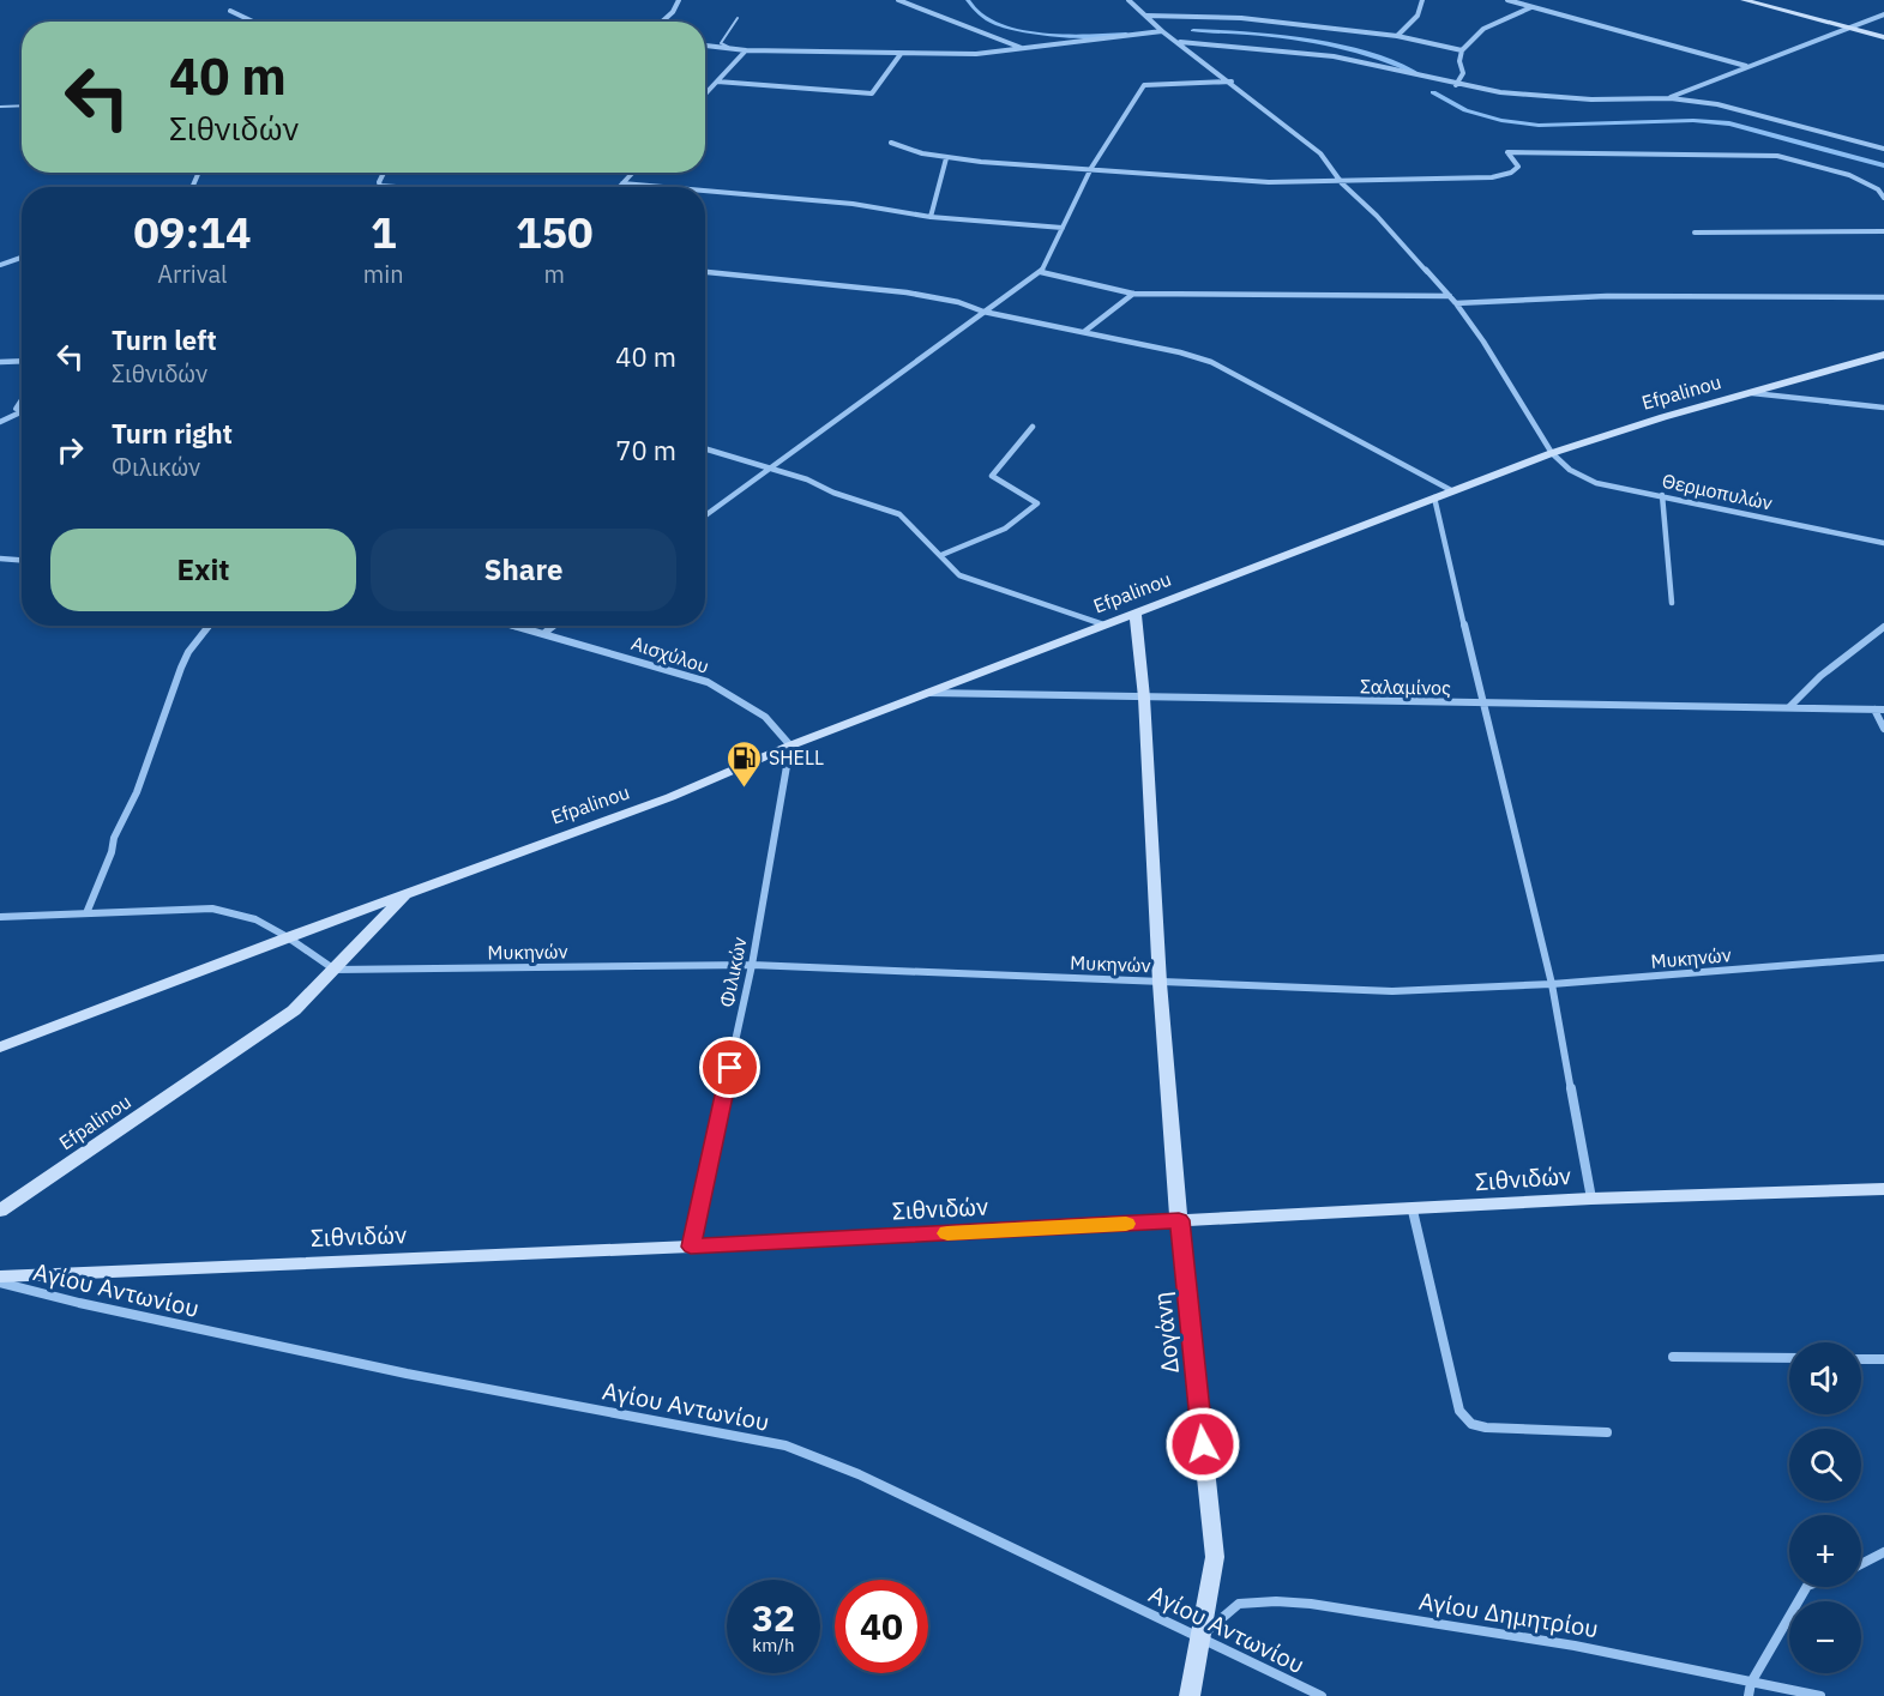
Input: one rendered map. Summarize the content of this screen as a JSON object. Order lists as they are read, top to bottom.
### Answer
{
  "streets": {
    "street": [
      "Efpalinou",
      "Θερμοπυλών",
      "Αισχύλου",
      "Σαλαμίνος",
      "Μυκηνών",
      "Φιλικών",
      "Σιθνιδών",
      "Αγίου Αντωνίου",
      "Δογάνη",
      "Αγίου Δημητρίου"
    ]
  },
  "crossings": [
    ["Efpalinou", "Θερμοπυλών"],
    ["Efpalinou", "Αισχύλου"],
    ["Efpalinou", "Σαλαμίνος"],
    ["Efpalinou", "Μυκηνών"],
    ["Efpalinou", "Φιλικών"],
    ["Efpalinou", "Δογάνη"],
    ["Αισχύλου", "Φιλικών"],
    ["Σαλαμίνος", "Δογάνη"],
    ["Μυκηνών", "Φιλικών"],
    ["Μυκηνών", "Δογάνη"],
    ["Φιλικών", "Σιθνιδών"],
    ["Σιθνιδών", "Δογάνη"],
    ["Αγίου Αντωνίου", "Δογάνη"],
    ["Αγίου Αντωνίου", "Αγίου Δημητρίου"],
    ["Δογάνη", "Αγίου Δημητρίου"]
  ],
  "places": {
    "fuel station": ["SHELL"]
  },
  "page": {
    "turn": ["40 m", "Σιθνιδών"],
    "eta": [
      "09:14",
      "Arrival",
      "1",
      "min",
      "150",
      "m"
    ],
    "list": [
      {
        "name": "Turn left",
        "note": "Σιθνιδών",
        "value": "40 m"
      },
      {
        "name": "Turn right",
        "note": "Φιλικών",
        "value": "70 m"
      }
    ],
    "buttons": ["Exit", "Share"],
    "map_buttons": ["+", "−"],
    "speed": "32 km/h",
    "limit": "40"
  }
}
